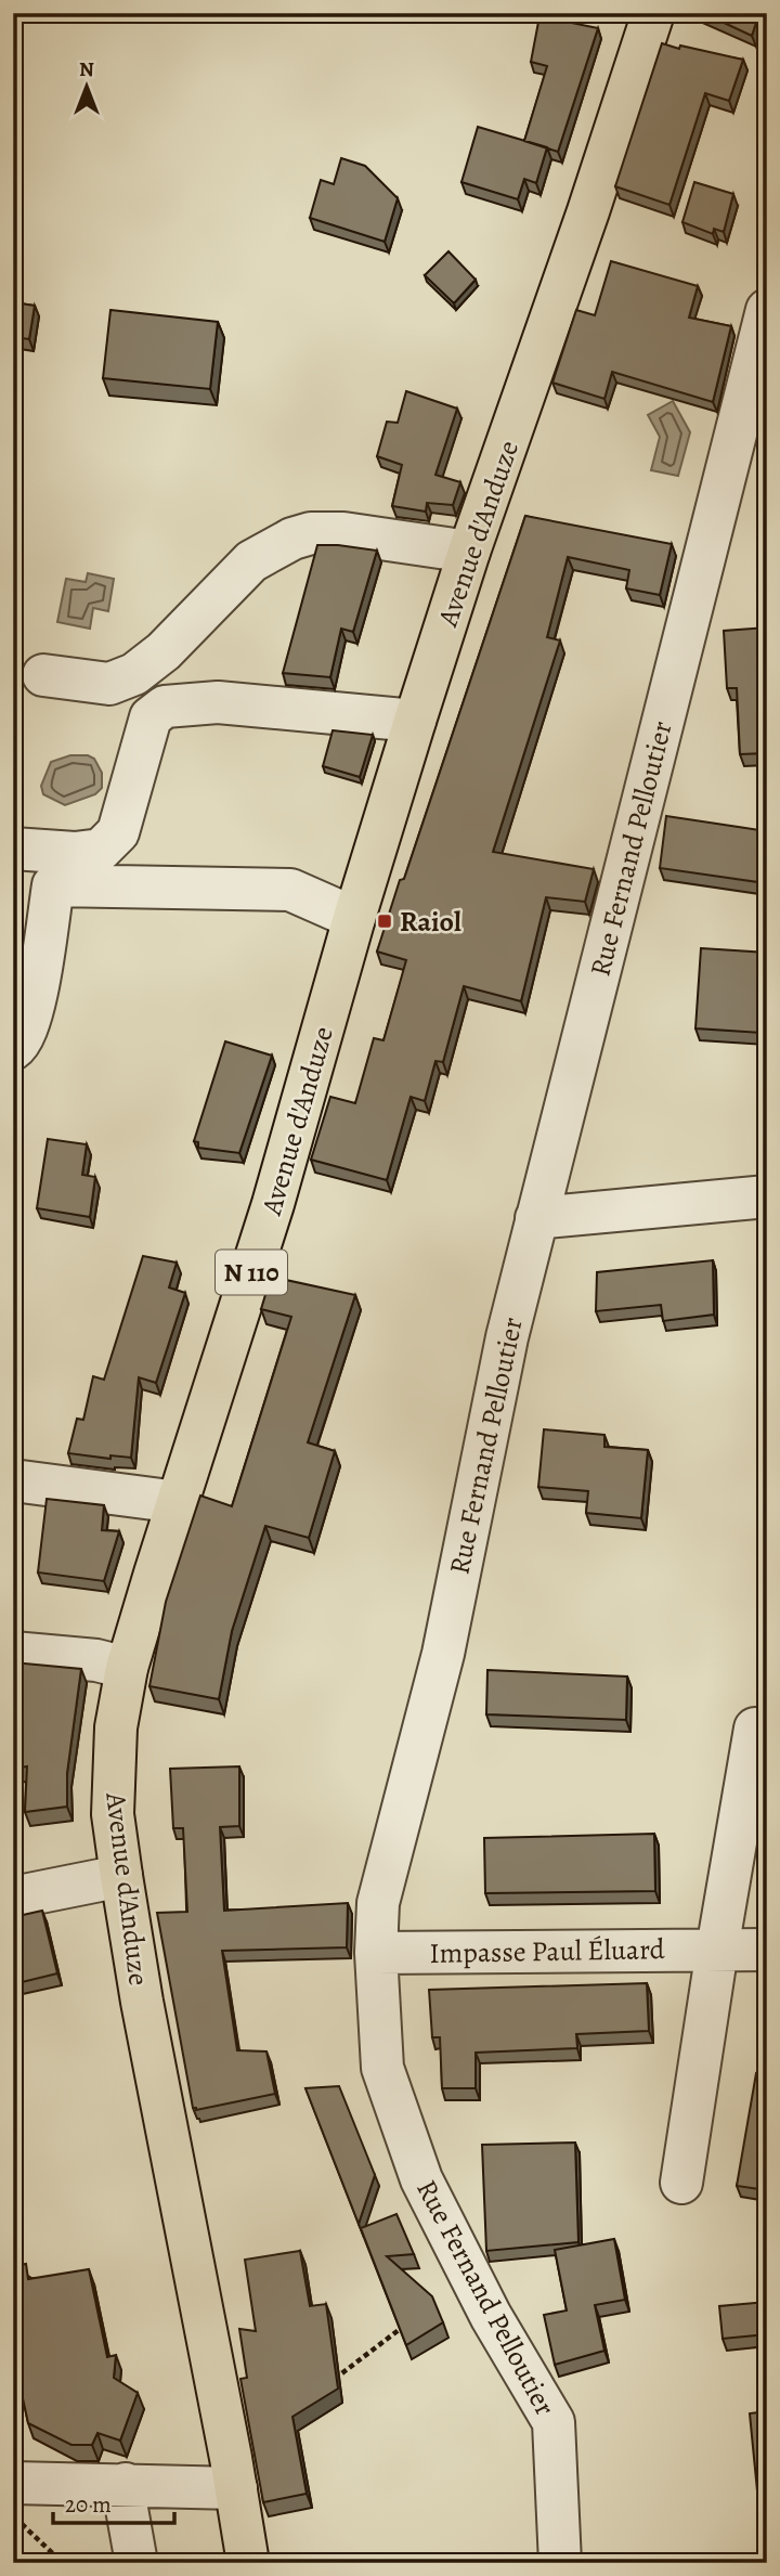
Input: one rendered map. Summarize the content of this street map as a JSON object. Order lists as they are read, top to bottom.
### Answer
{
  "streets": {
    "main road": ["Avenue d'Anduze", "N 110"],
    "street": ["Rue Fernand Pelloutier", "Impasse Paul Éluard"]
  },
  "crossings": [
    ["Rue Fernand Pelloutier", "Impasse Paul Éluard"]
  ],
  "places": {
    "transit": ["Raiol"]
  },
  "scale_bar": "20 m",
  "north": "top"
}
